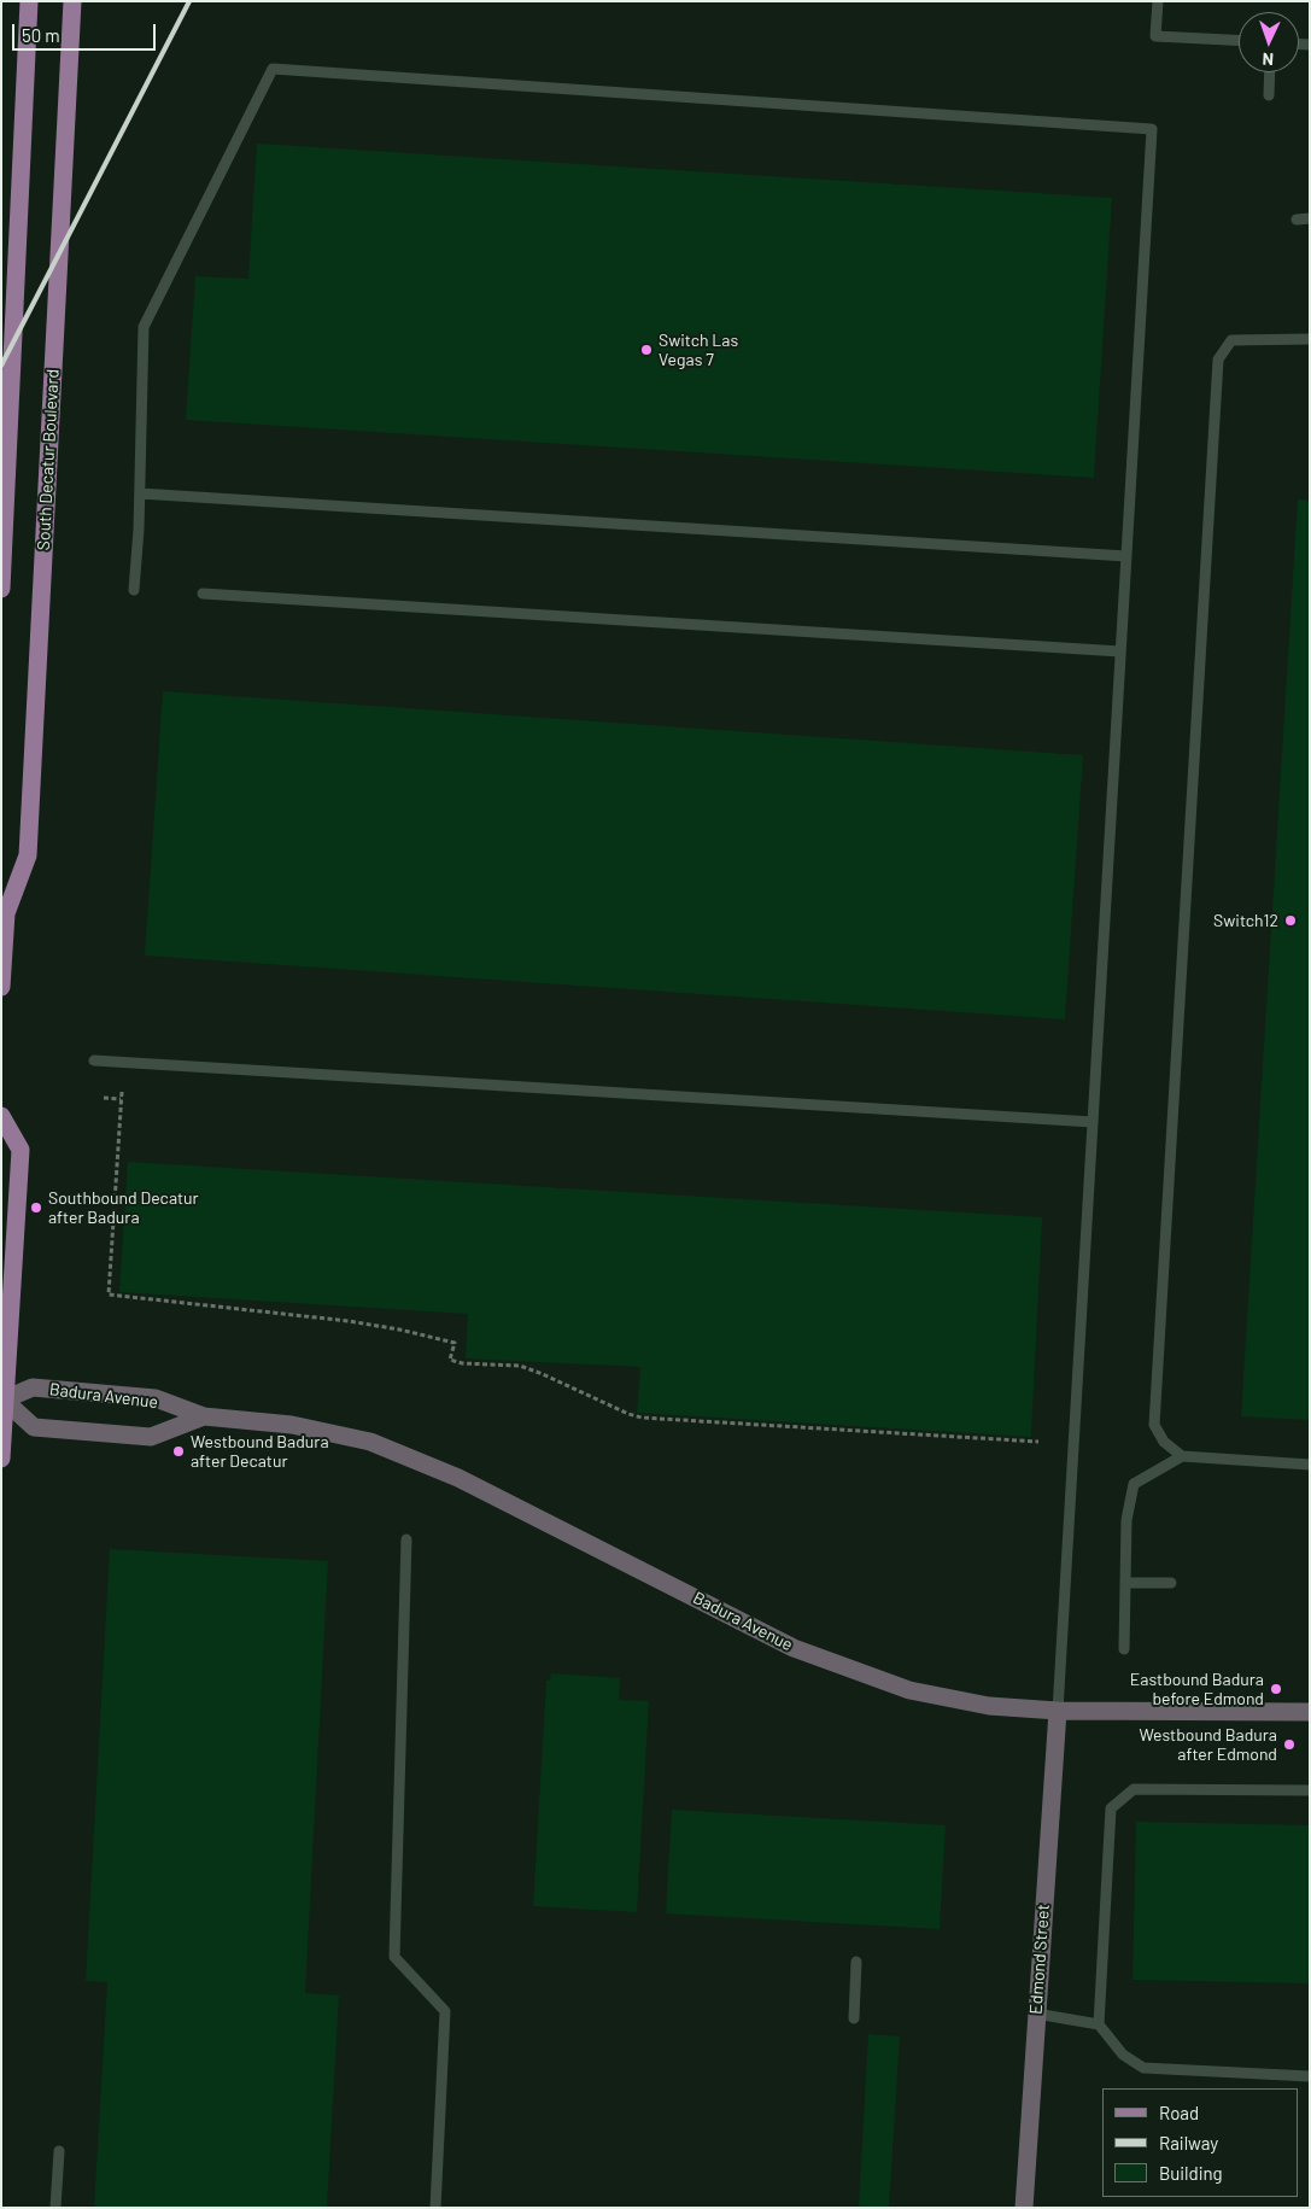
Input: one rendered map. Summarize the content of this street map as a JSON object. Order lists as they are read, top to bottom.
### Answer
{
  "streets": {
    "main road": ["South Decatur Boulevard", "Badura Avenue", "Edmond Street"]
  },
  "crossings": [
    ["Badura Avenue", "Edmond Street"]
  ],
  "places": [
    "Switch Las Vegas 7",
    "Switch12",
    "Southbound Decatur after Badura",
    "Westbound Badura after Decatur",
    "Eastbound Badura before Edmond",
    "Westbound Badura after Edmond"
  ],
  "legend": ["Road", "Railway", "Building"],
  "scale_bar": "50 m",
  "north": "bottom"
}
